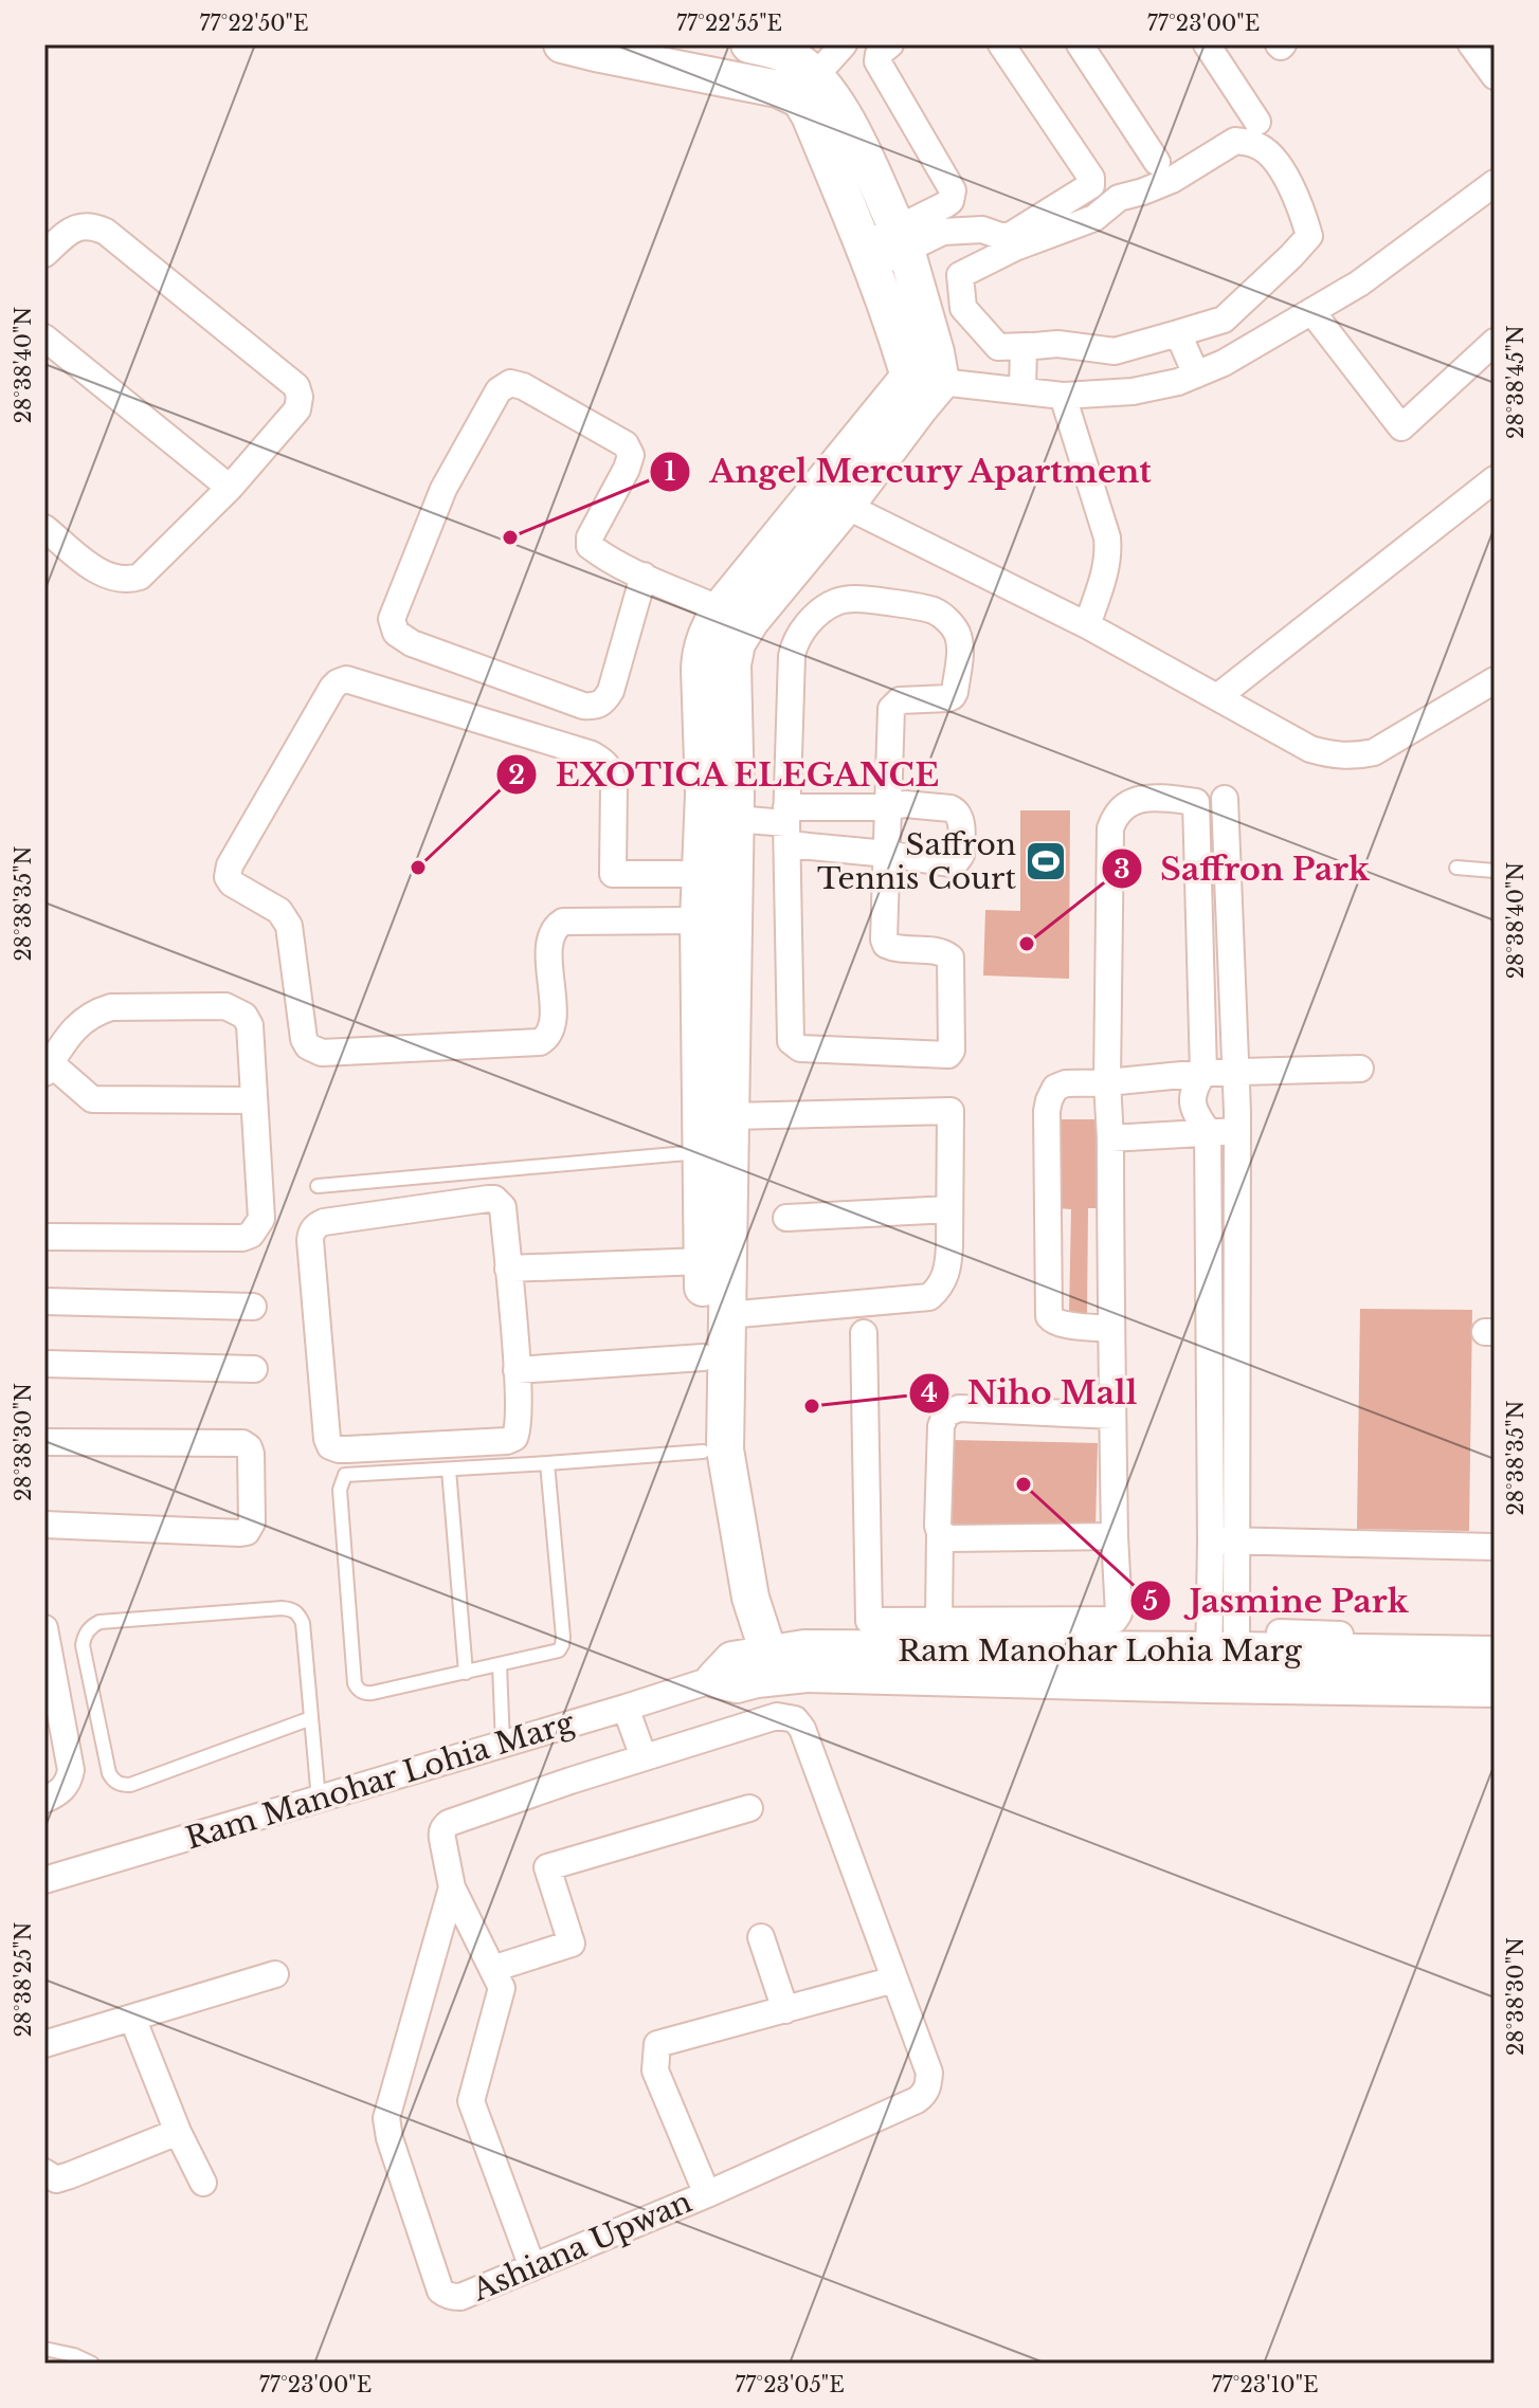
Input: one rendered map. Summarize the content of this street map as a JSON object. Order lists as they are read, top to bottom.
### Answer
{
  "streets": {
    "street": ["Ram Manohar Lohia Marg", "Ashiana Upwan"]
  },
  "places": {
    "other": [
      "Angel Mercury Apartment",
      "EXOTICA ELEGANCE",
      "Saffron Park",
      "Niho Mall",
      "Jasmine Park"
    ],
    "sports": ["Saffron Tennis Court"]
  },
  "coordinates": [
    "77°22'50\"E",
    "77°22'55\"E",
    "77°23'00\"E",
    "28°38'40\"N",
    "28°38'45\"N",
    "28°38'35\"N",
    "28°38'30\"N",
    "28°38'25\"N",
    "77°23'05\"E",
    "77°23'10\"E"
  ]
}
